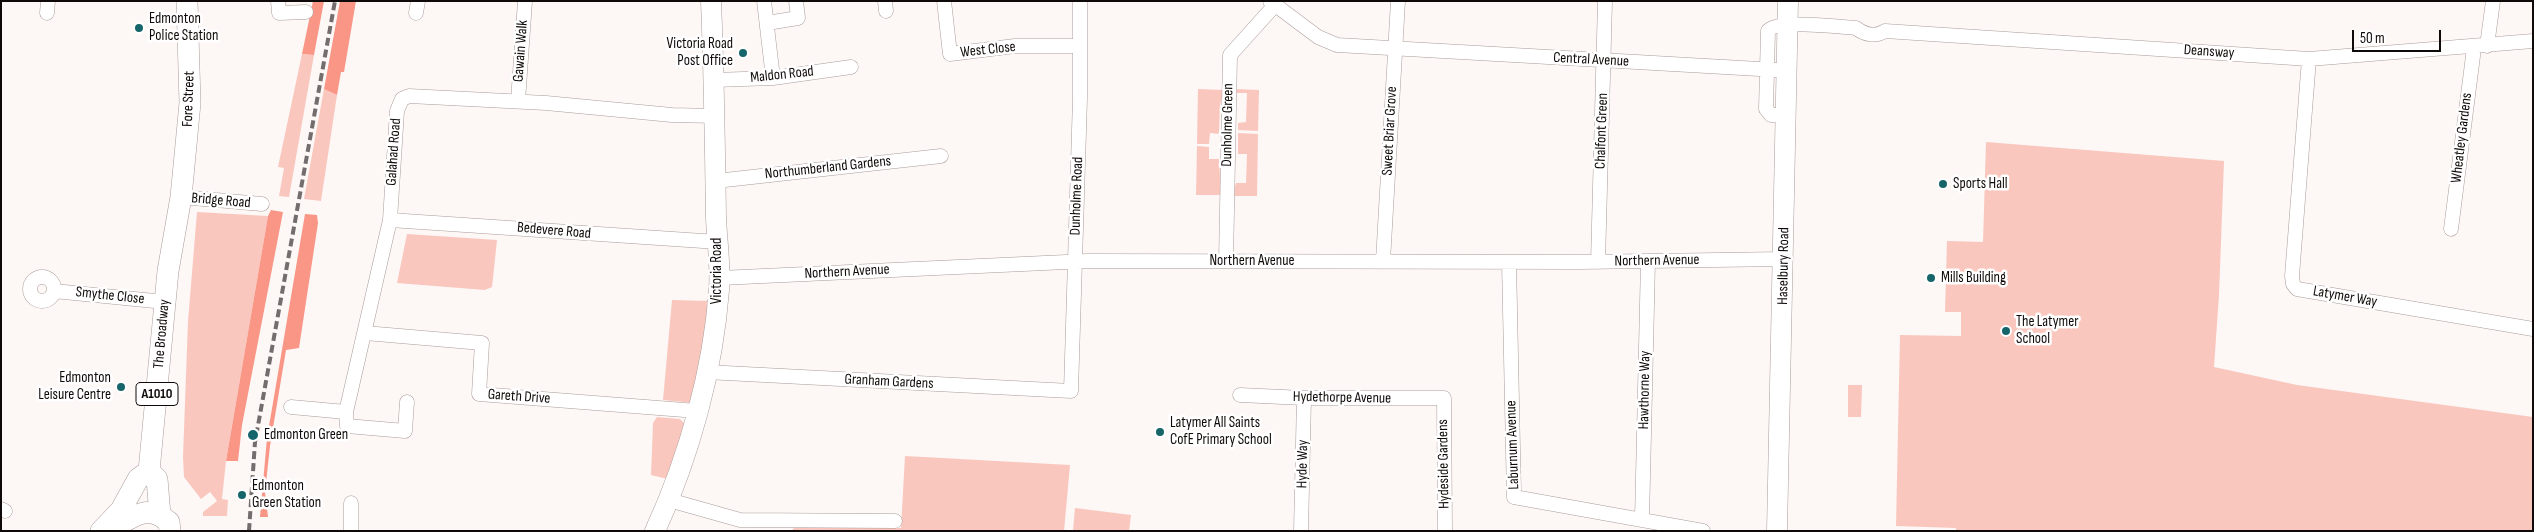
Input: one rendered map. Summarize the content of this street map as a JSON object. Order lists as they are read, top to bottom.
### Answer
{
  "streets": {
    "main road": ["Fore Street", "The Broadway", "A1010"],
    "street": [
      "West Close",
      "Gawain Walk",
      "Deansway",
      "Central Avenue",
      "Maldon Road",
      "Dunholme Green",
      "Sweet Briar Grove",
      "Chalfont Green",
      "Wheatley Gardens",
      "Galahad Road",
      "Northumberland Gardens",
      "Dunholme Road",
      "Bridge Road",
      "Bedevere Road",
      "Northern Avenue",
      "Haselbury Road",
      "Victoria Road",
      "Smythe Close",
      "Latymer Way",
      "Granham Gardens",
      "Hawthorne Way",
      "Gareth Drive",
      "Hydethorpe Avenue",
      "Laburnum Avenue",
      "Hyde Way",
      "Hydeside Gardens"
    ]
  },
  "crossings": [
    ["West Close", "Dunholme Road"],
    ["Gawain Walk", "Galahad Road"],
    ["Deansway", "Wheatley Gardens"],
    ["Deansway", "Haselbury Road"],
    ["Deansway", "Latymer Way"],
    ["Central Avenue", "Dunholme Green"],
    ["Central Avenue", "Sweet Briar Grove"],
    ["Central Avenue", "Chalfont Green"],
    ["Central Avenue", "Haselbury Road"],
    ["Maldon Road", "Victoria Road"],
    ["Fore Street", "Bridge Road"],
    ["Fore Street", "The Broadway"],
    ["Dunholme Green", "Northern Avenue"],
    ["Sweet Briar Grove", "Northern Avenue"],
    ["Chalfont Green", "Northern Avenue"],
    ["Galahad Road", "Bedevere Road"],
    ["Galahad Road", "Victoria Road"],
    ["Galahad Road", "Gareth Drive"],
    ["Northumberland Gardens", "Victoria Road"],
    ["Dunholme Road", "Northern Avenue"],
    ["Dunholme Road", "Granham Gardens"],
    ["Bridge Road", "The Broadway"],
    ["Bedevere Road", "Victoria Road"],
    ["Northern Avenue", "Haselbury Road"],
    ["Northern Avenue", "Victoria Road"],
    ["Northern Avenue", "Hawthorne Way"],
    ["Northern Avenue", "Laburnum Avenue"],
    ["Victoria Road", "Granham Gardens"],
    ["Victoria Road", "Gareth Drive"],
    ["Smythe Close", "The Broadway"],
    ["The Broadway", "A1010"],
    ["Hawthorne Way", "Laburnum Avenue"],
    ["Hydethorpe Avenue", "Hyde Way"],
    ["Hydethorpe Avenue", "Hydeside Gardens"]
  ],
  "places": [
    "Edmonton Police Station",
    "Victoria Road Post Office",
    "Sports Hall",
    "Mills Building",
    "The Latymer School",
    "Edmonton Leisure Centre",
    "Latymer All Saints CofE Primary School",
    "Edmonton Green",
    "Edmonton Green Station"
  ],
  "scale_bar": "50 m"
}
